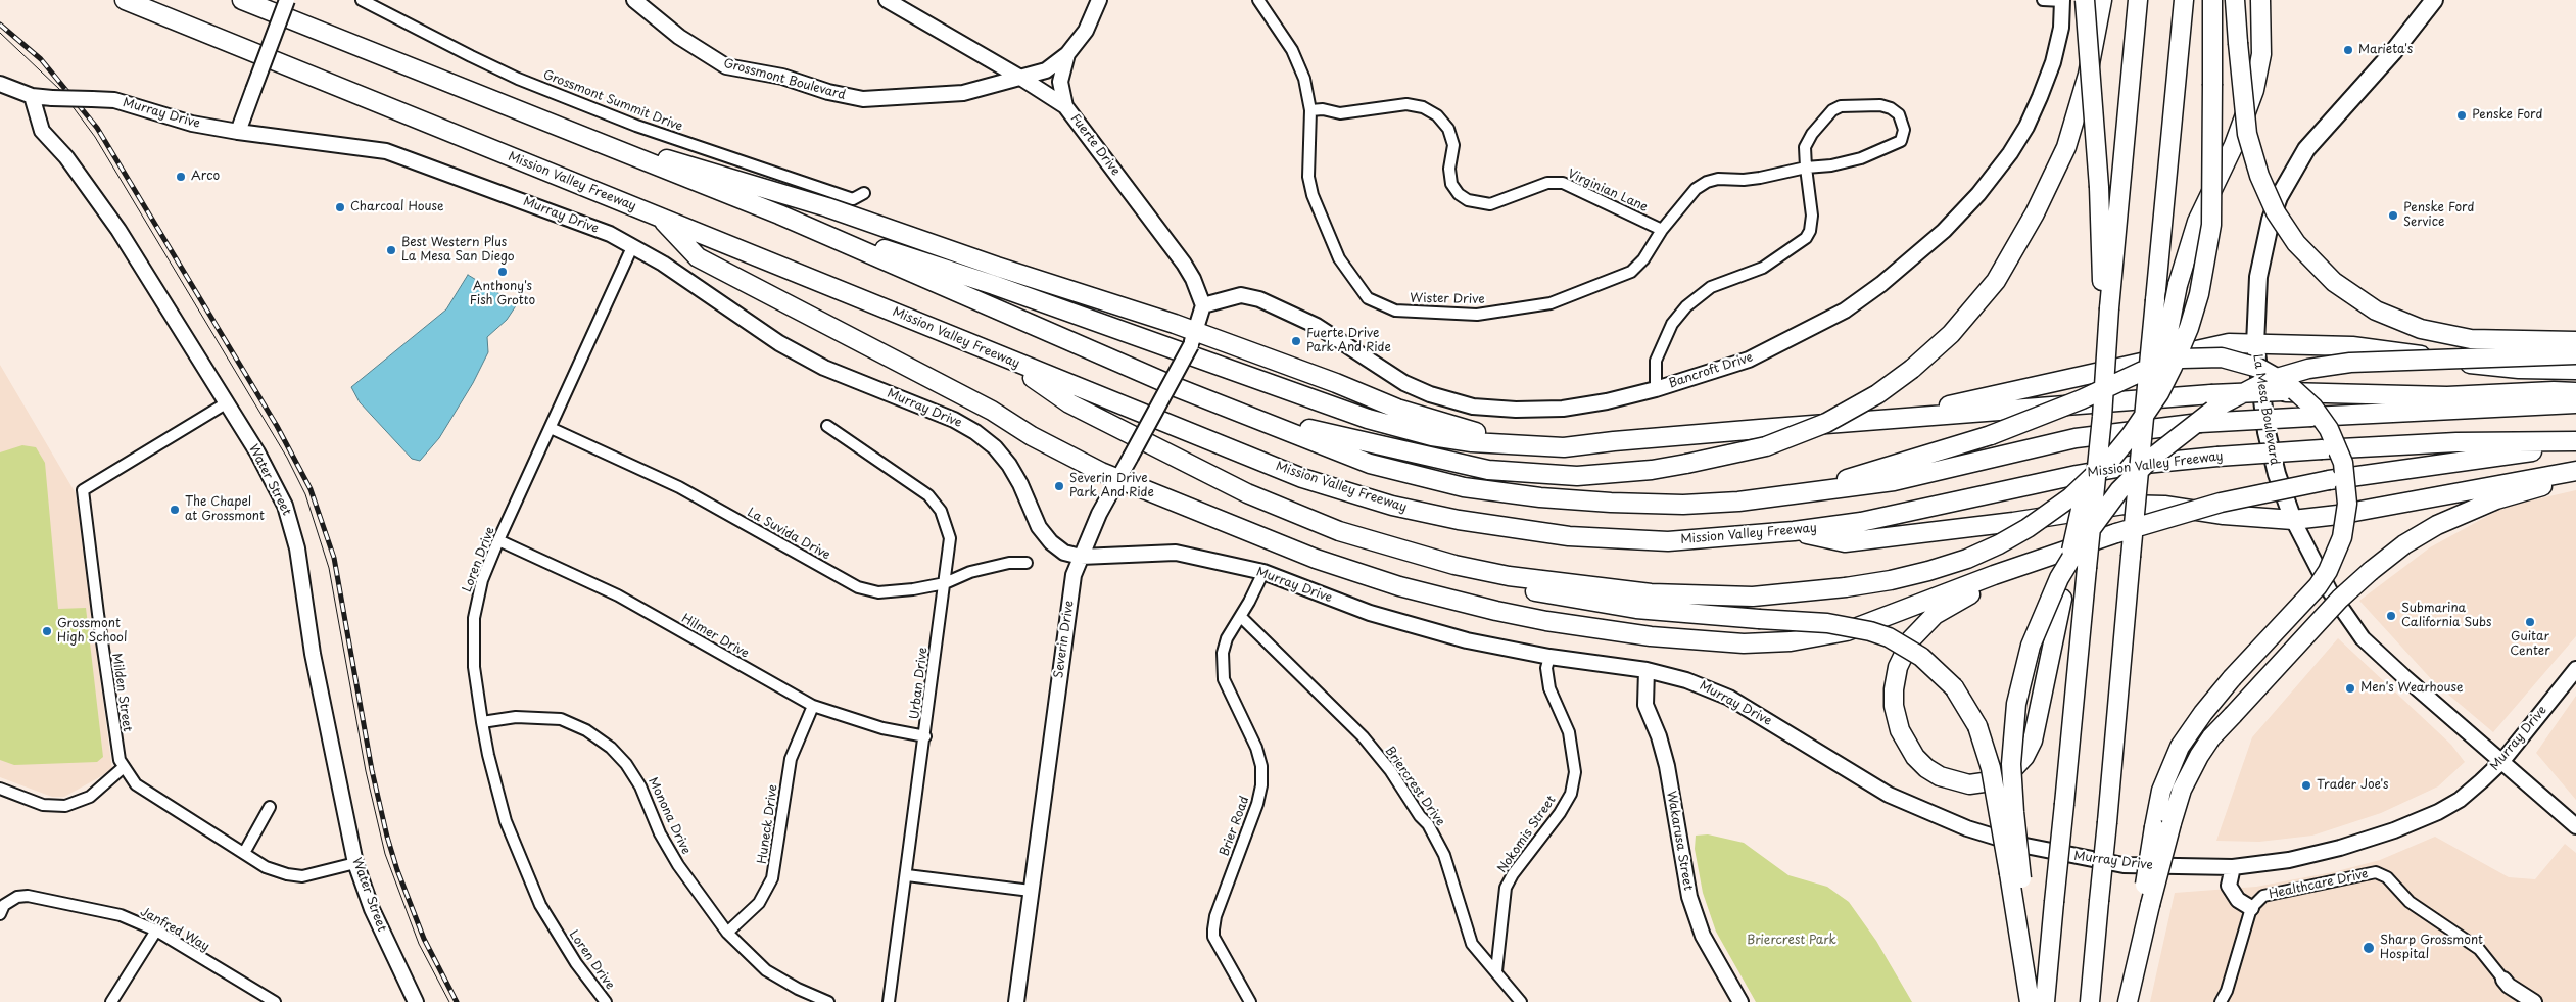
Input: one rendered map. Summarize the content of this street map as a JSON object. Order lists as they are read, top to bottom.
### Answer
{
  "streets": {
    "highway": ["Mission Valley Freeway"],
    "main road": [
      "Grossmont Boulevard",
      "Murray Drive",
      "Fuerte Drive",
      "Bancroft Drive",
      "La Mesa Boulevard",
      "Water Street",
      "Severin Drive",
      "Wakarusa Street",
      "Healthcare Drive"
    ],
    "street": [
      "Grossmont Summit Drive",
      "Virginian Lane",
      "Wister Drive",
      "La Suvida Drive",
      "Loren Drive",
      "Hilmer Drive",
      "Urban Drive",
      "Milden Street",
      "Briercrest Drive",
      "Monona Drive",
      "Huneck Drive",
      "Brier Road",
      "Nokomis Street",
      "Janfred Way"
    ]
  },
  "crossings": [
    ["Grossmont Boulevard", "Fuerte Drive"],
    ["Murray Drive", "La Mesa Boulevard"],
    ["Murray Drive", "Water Street"],
    ["Murray Drive", "Loren Drive"],
    ["Murray Drive", "Severin Drive"],
    ["Murray Drive", "Brier Road"],
    ["Murray Drive", "Nokomis Street"],
    ["Murray Drive", "Wakarusa Street"],
    ["Fuerte Drive", "Bancroft Drive"],
    ["Fuerte Drive", "Severin Drive"],
    ["Virginian Lane", "Wister Drive"],
    ["Bancroft Drive", "Severin Drive"],
    ["Water Street", "Milden Street"],
    ["La Suvida Drive", "Loren Drive"],
    ["La Suvida Drive", "Urban Drive"],
    ["Loren Drive", "Hilmer Drive"],
    ["Loren Drive", "Monona Drive"],
    ["Hilmer Drive", "Urban Drive"],
    ["Hilmer Drive", "Huneck Drive"],
    ["Briercrest Drive", "Brier Road"],
    ["Briercrest Drive", "Nokomis Street"],
    ["Monona Drive", "Huneck Drive"]
  ],
  "parks": ["Briercrest Park"],
  "places": [
    "Marieta's",
    "Penske Ford",
    "Arco",
    "Charcoal House",
    "Penske Ford Service",
    "Best Western Plus La Mesa San Diego",
    "Anthony's Fish Grotto",
    "Fuerte Drive Park And Ride",
    "Severin Drive Park And Ride",
    "The Chapel at Grossmont",
    "Submarina California Subs",
    "Guitar Center",
    "Grossmont High School",
    "Men's Wearhouse",
    "Trader Joe's",
    "Sharp Grossmont Hospital"
  ]
}
